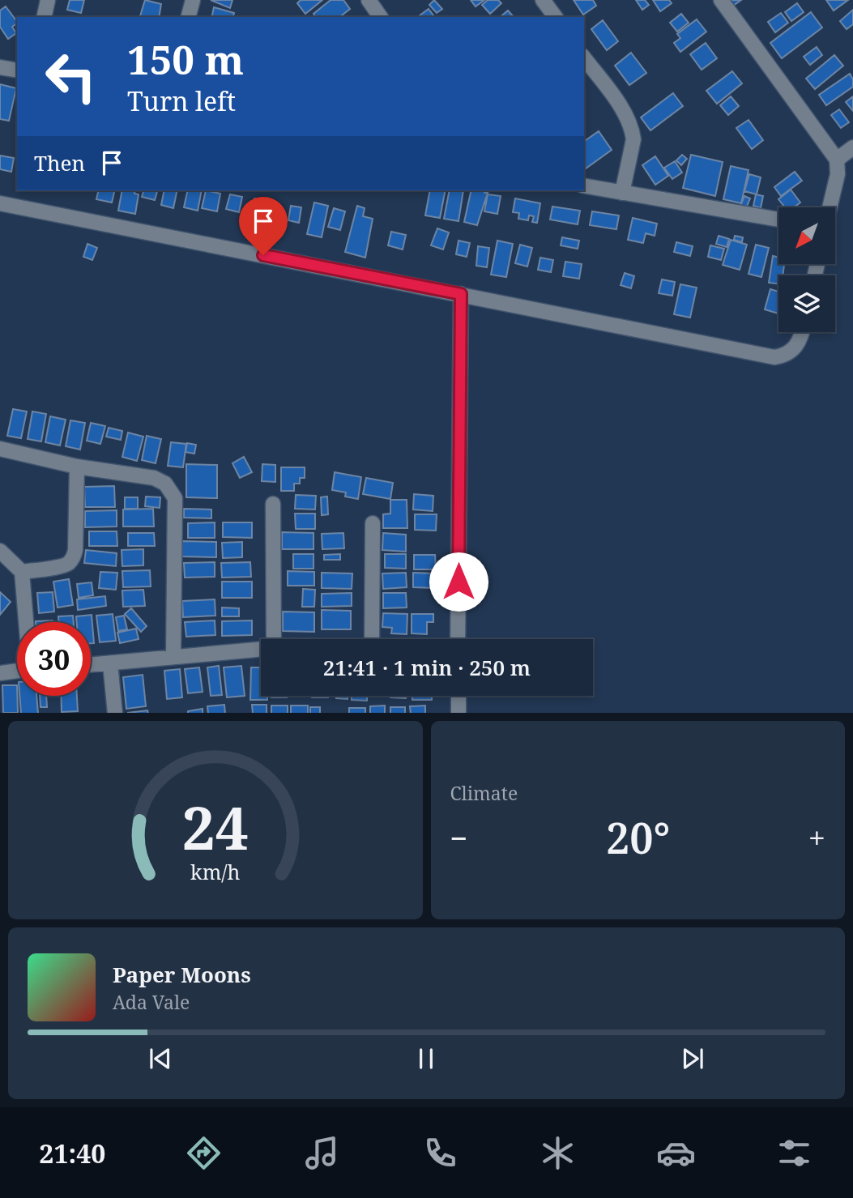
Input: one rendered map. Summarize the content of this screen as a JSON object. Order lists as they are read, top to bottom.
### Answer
{
  "north": "bottom left",
  "page": {
    "turn": ["150 m", "Turn left"],
    "then": "Then",
    "limit": "30",
    "trip": "21:41 · 1 min · 250 m",
    "tile": "Climate",
    "heat": ["−", "20°", "+"],
    "song": ["Paper Moons", "Ada Vale"],
    "tabs": "21:40",
    "gauge": ["24", "km/h"]
  }
}
